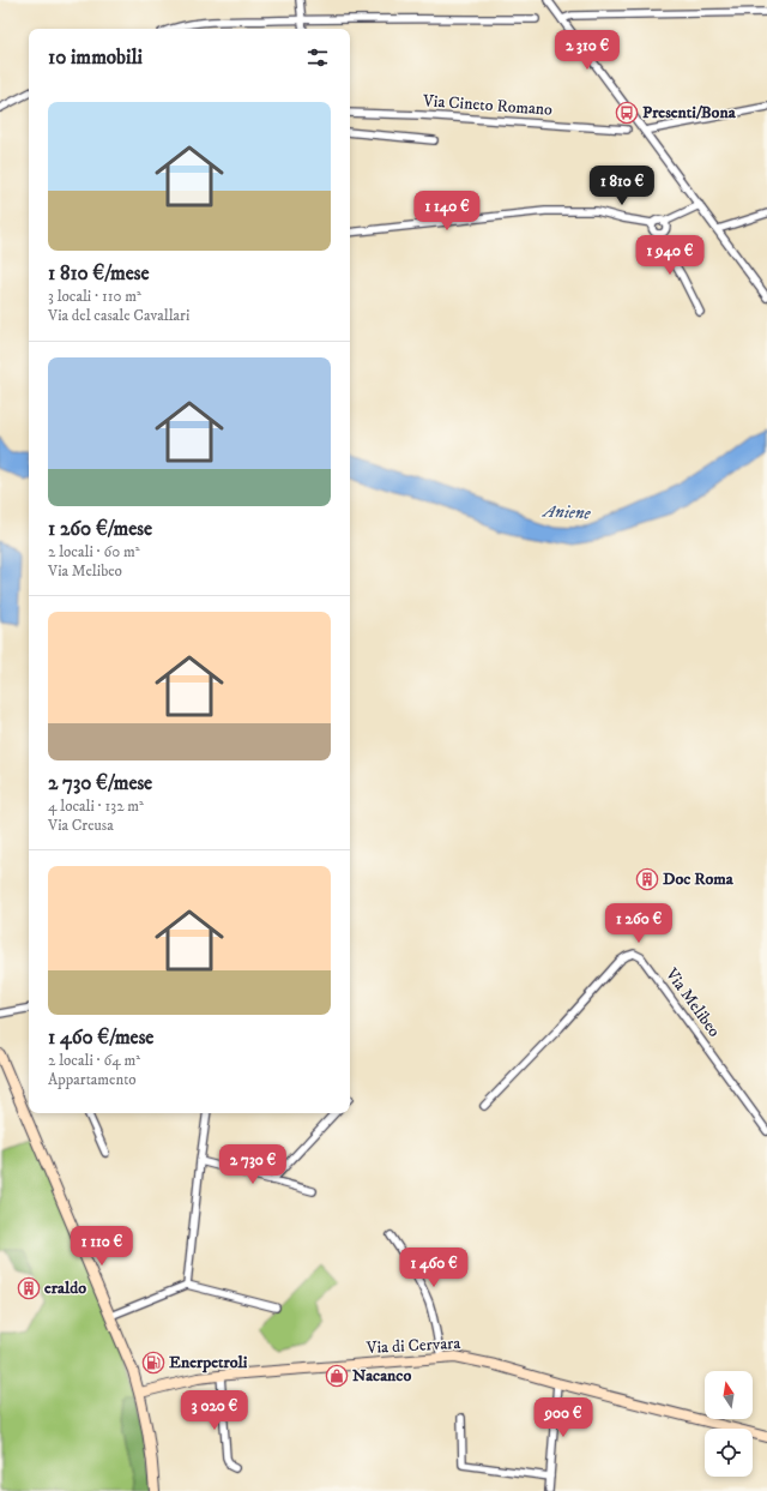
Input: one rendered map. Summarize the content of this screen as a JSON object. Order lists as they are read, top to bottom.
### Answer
{
  "streets": {
    "street": ["Via Cineto Romano", "Via Melibeo", "Via di Cervara"]
  },
  "water": ["Aniene"],
  "places": {
    "bus stop": ["Presenti/Bona"],
    "building": ["Doc Roma", "eraldo"],
    "fuel station": ["Enerpetroli"],
    "shop": ["Nacanco"]
  },
  "north": "top",
  "page": {
    "heading": "10 immobili",
    "price": [
      "2 310 €",
      "1 810 €",
      "1 140 €",
      "1 940 €",
      "1 260 €",
      "2 730 €",
      "1 110 €",
      "1 460 €",
      "3 020 €",
      "900 €"
    ],
    "list": [
      {
        "name": "1 810 €/mese",
        "note": "3 locali · 110 m² · Via del casale Cavallari"
      },
      {
        "name": "1 260 €/mese",
        "note": "2 locali · 60 m² · Via Melibeo"
      },
      {
        "name": "2 730 €/mese",
        "note": "4 locali · 132 m² · Via Creusa"
      },
      {
        "name": "1 460 €/mese",
        "note": "2 locali · 64 m² · Appartamento"
      }
    ]
  }
}
